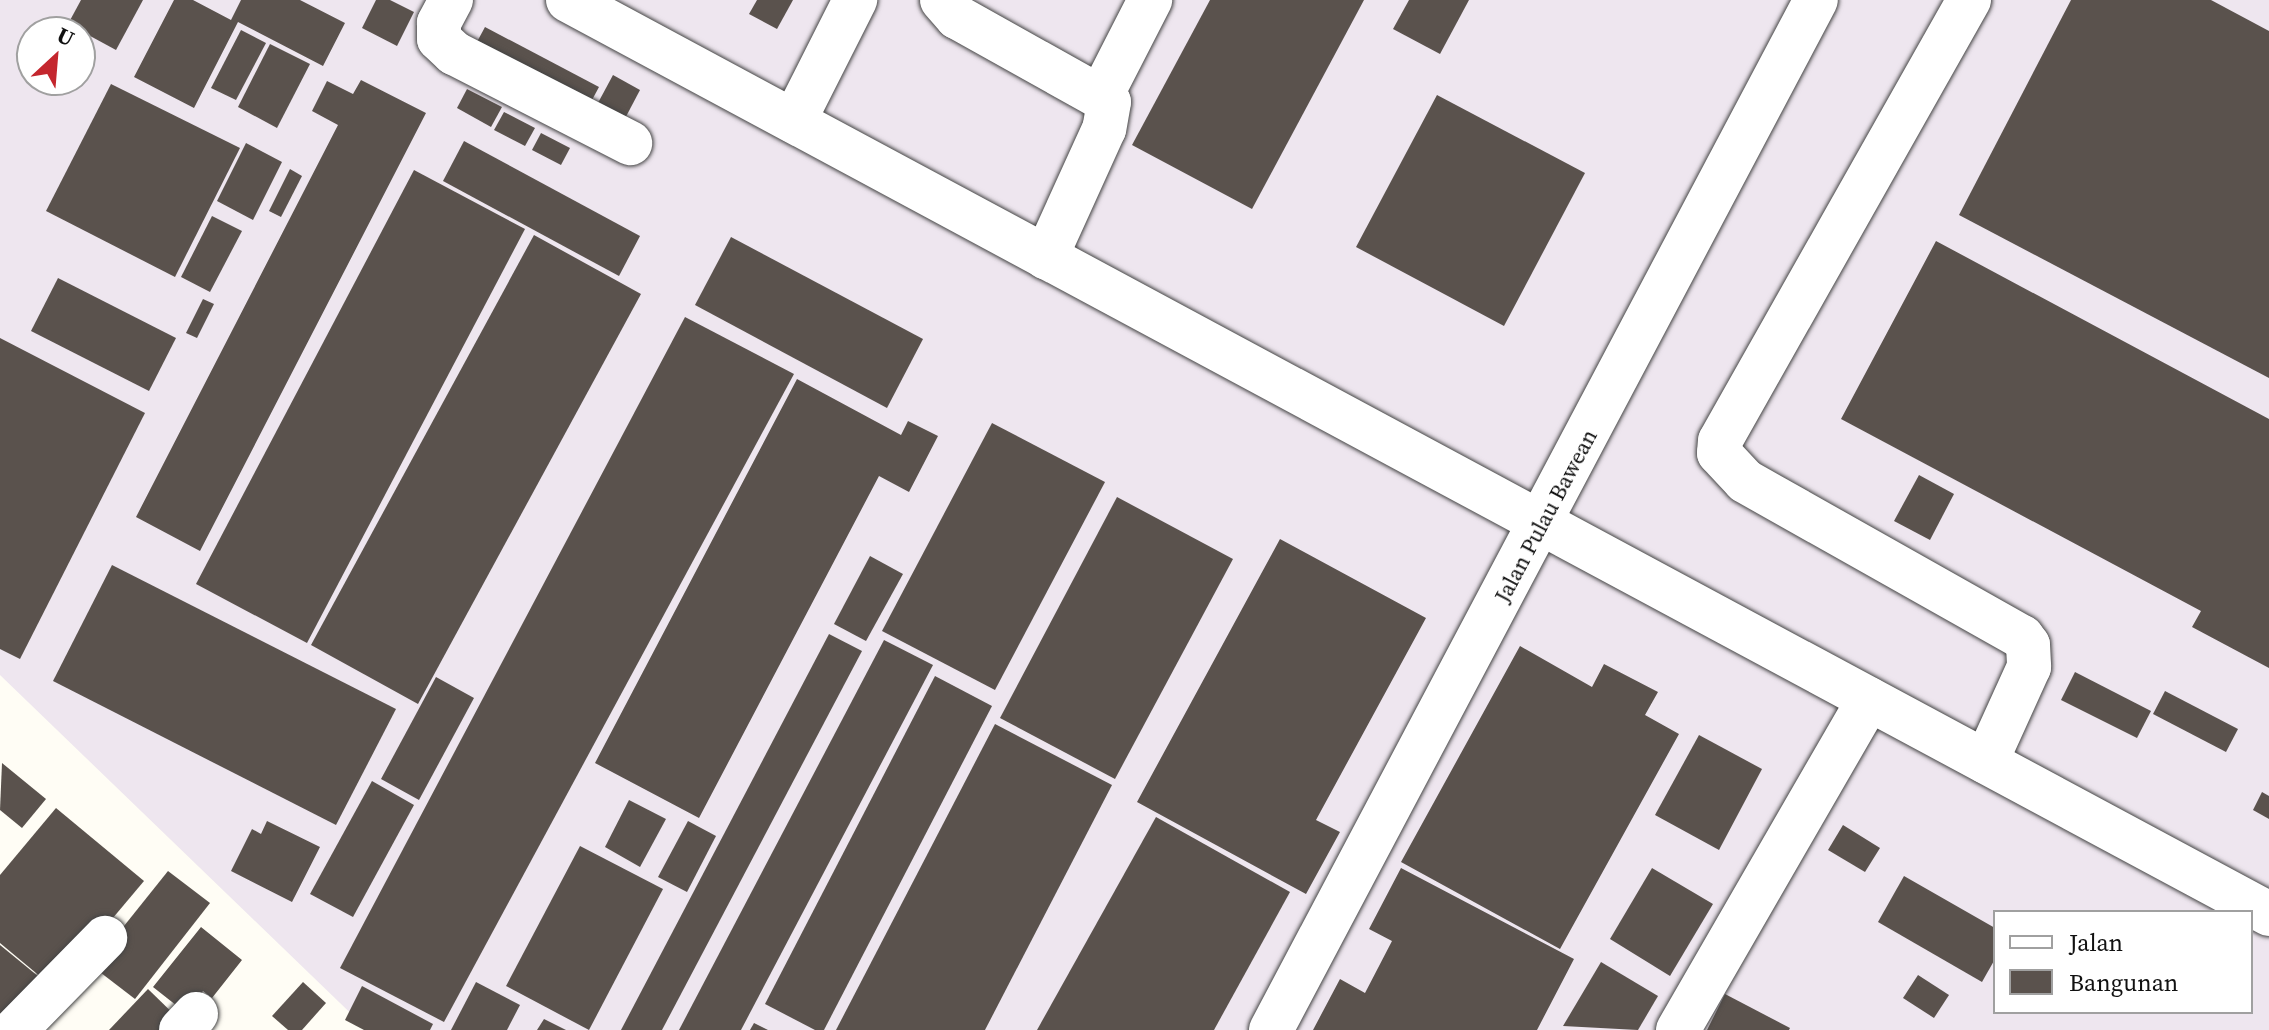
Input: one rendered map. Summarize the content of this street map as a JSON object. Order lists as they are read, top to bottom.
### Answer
{
  "streets": {
    "street": ["Jalan Pulau Bawean"]
  },
  "legend": ["Jalan", "Bangunan"],
  "north": "top right"
}
